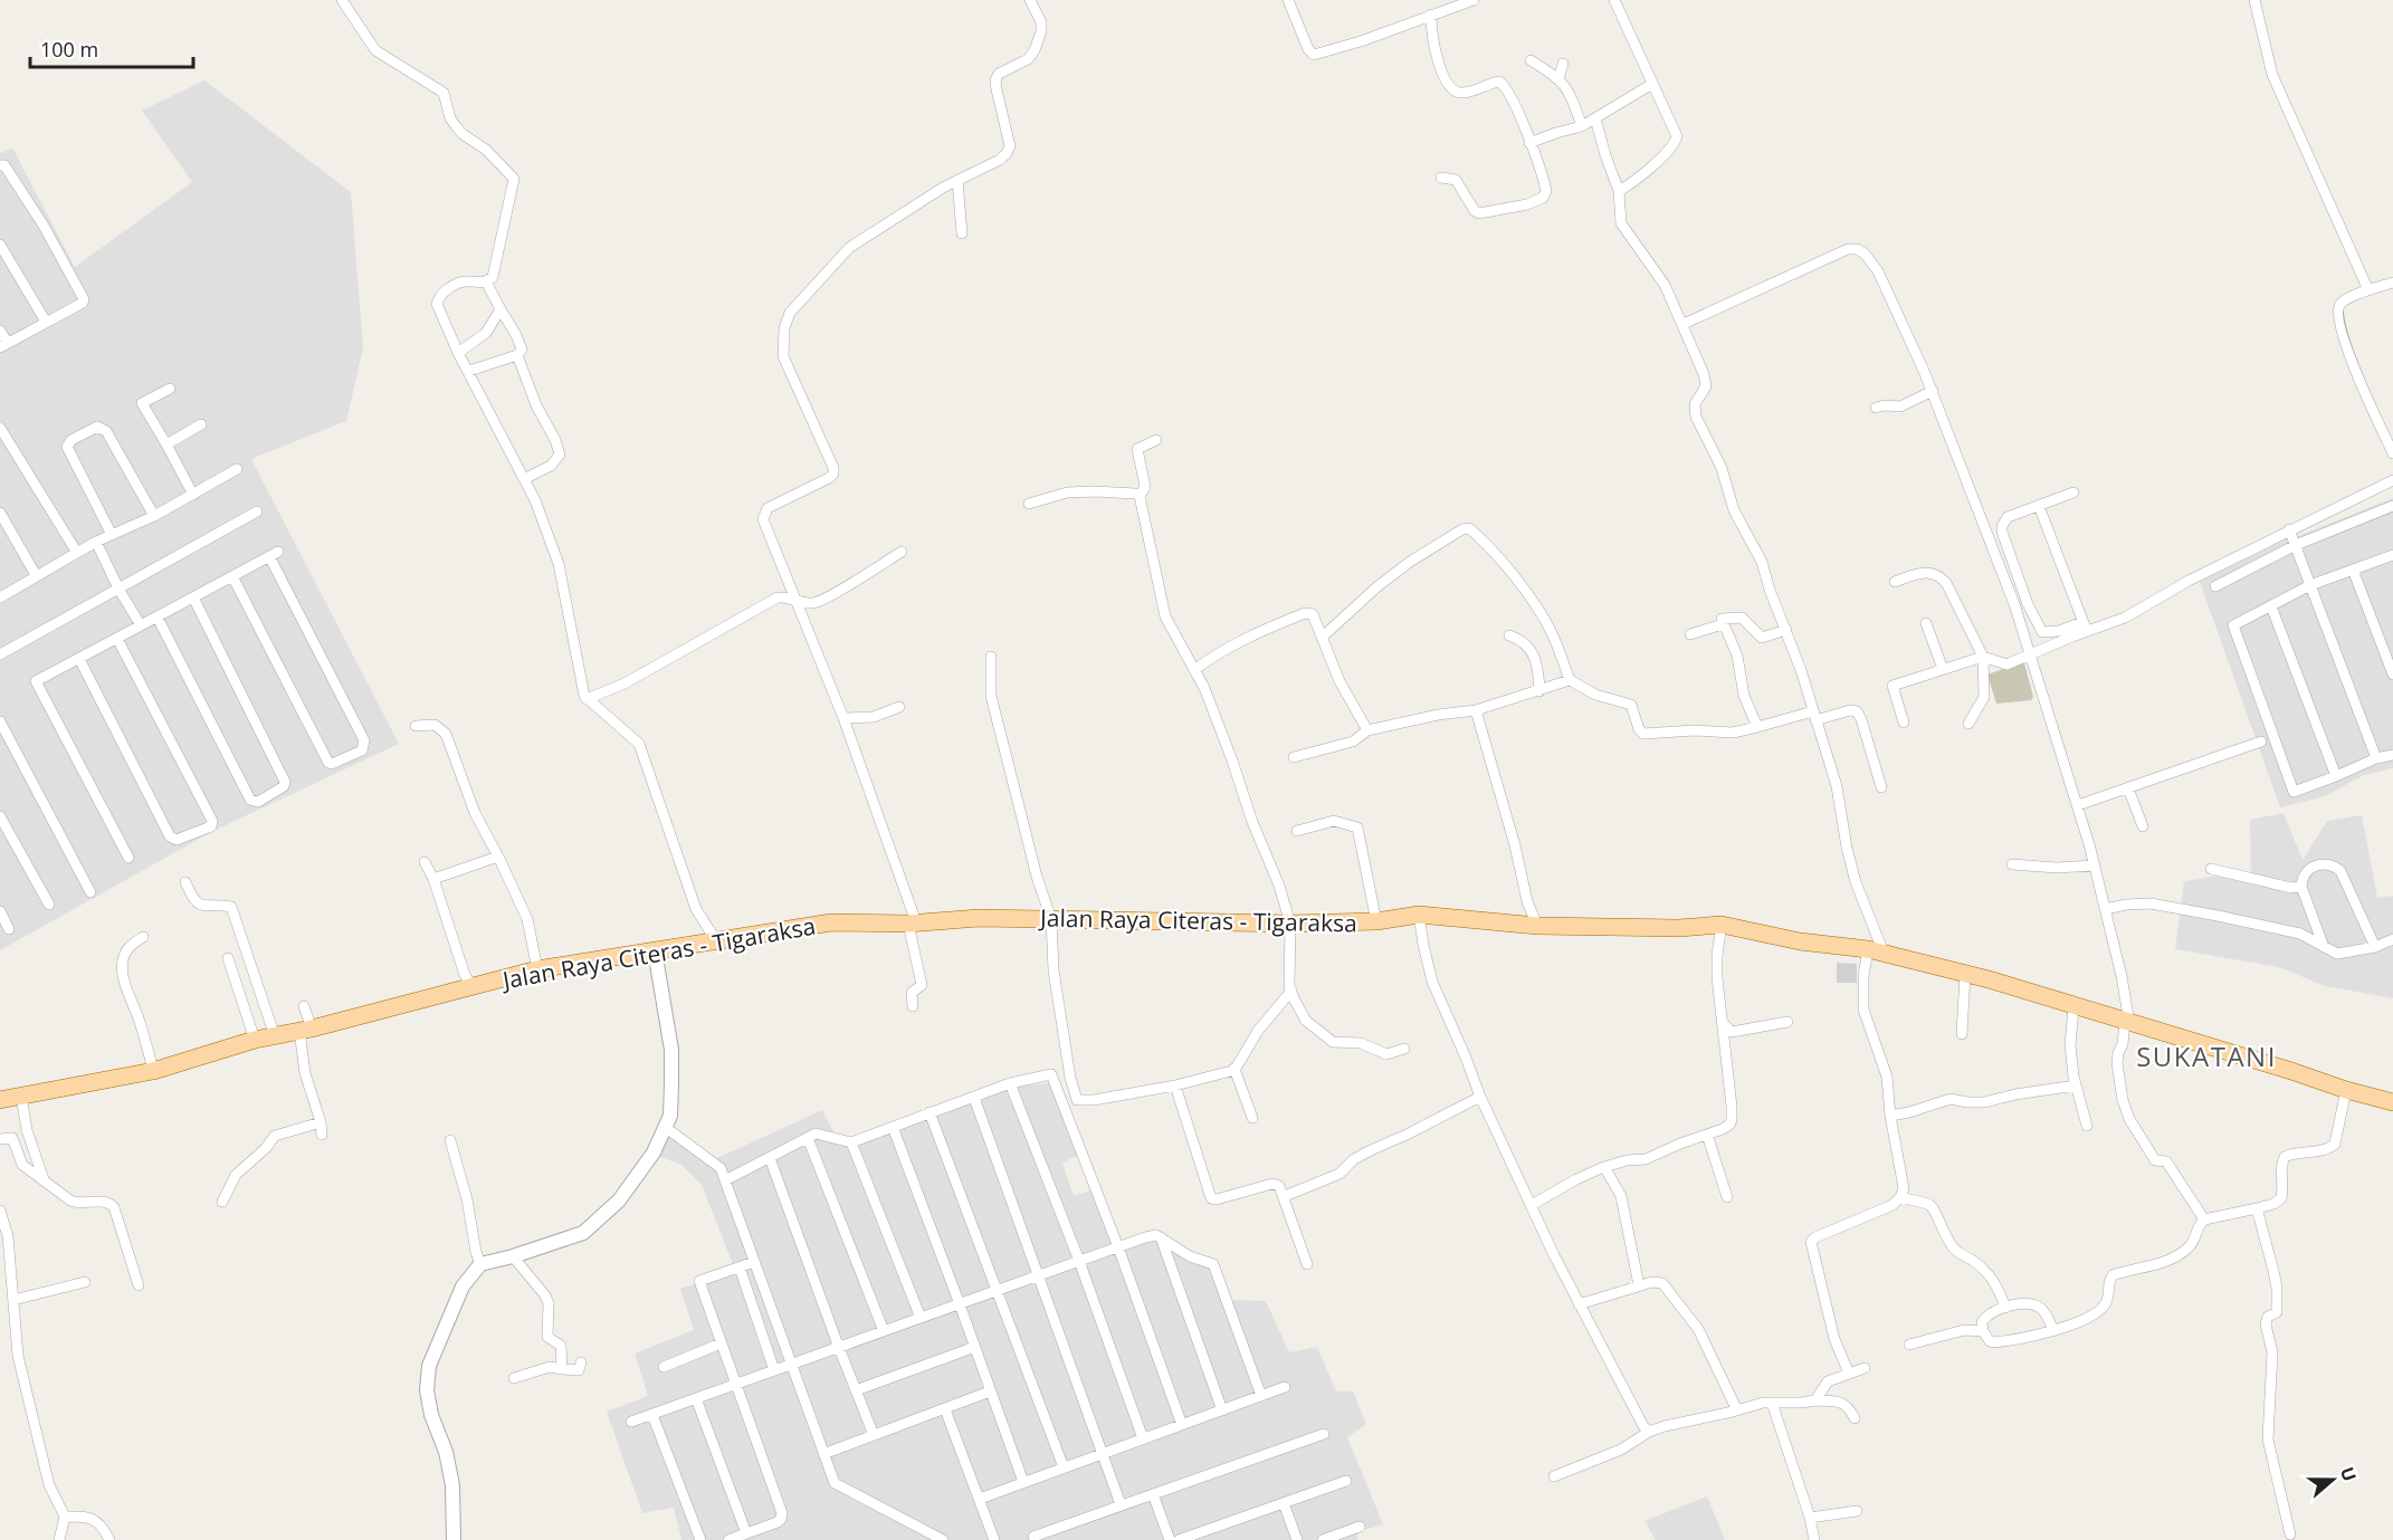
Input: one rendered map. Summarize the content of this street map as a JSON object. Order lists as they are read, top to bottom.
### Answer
{
  "streets": {
    "main road": ["Jalan Raya Citeras - Tigaraksa"]
  },
  "districts": ["SUKATANI"],
  "scale_bar": "100 m",
  "north": "right"
}
